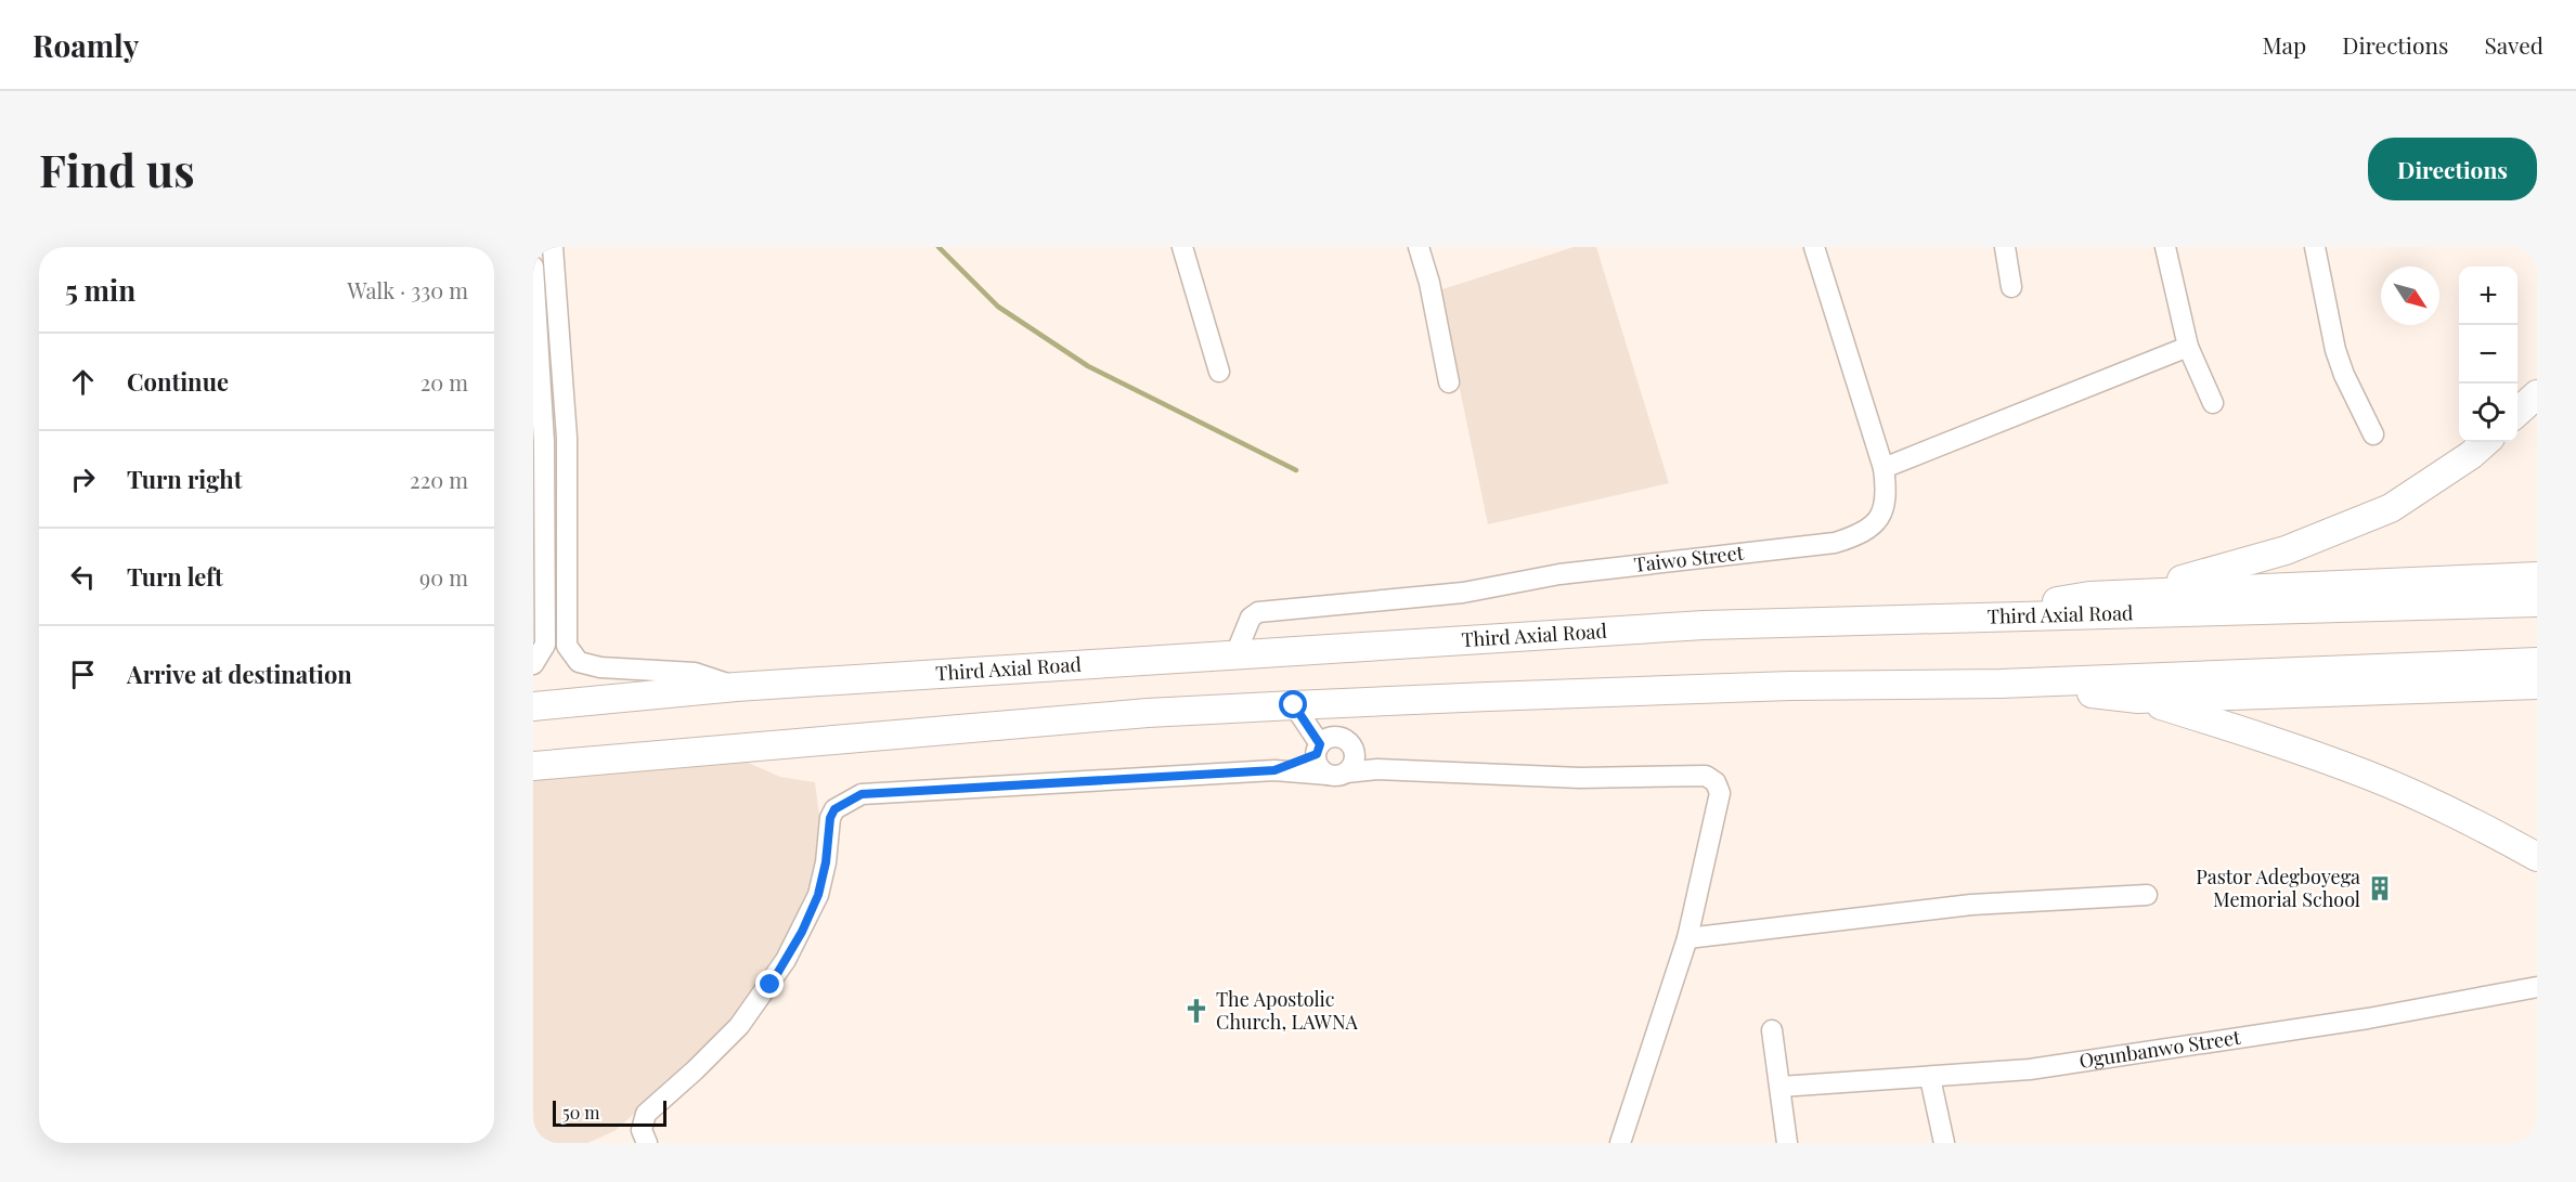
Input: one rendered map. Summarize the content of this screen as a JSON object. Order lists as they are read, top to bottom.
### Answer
{
  "streets": {
    "highway": ["Third Axial Road"],
    "street": ["Taiwo Street", "Ogunbanwo Street"]
  },
  "crossings": [
    ["Taiwo Street", "Third Axial Road"]
  ],
  "places": {
    "building": ["Pastor Adegboyega Memorial School"],
    "church": ["The Apostolic Church, LAWNA"]
  },
  "scale_bar": "50 m",
  "north": "bottom right",
  "page": {
    "header": "Roamly",
    "nav": ["Map", "Directions", "Saved"],
    "buttons": "Directions",
    "title": "Find us",
    "heading": ["5 min", "Walk · 330 m"],
    "map_buttons": ["+", "−"],
    "list": [
      ["Continue", "20 m"],
      ["Turn right", "220 m"],
      ["Turn left", "90 m"],
      "Arrive at destination"
    ],
    "scale": "50 m"
  }
}
